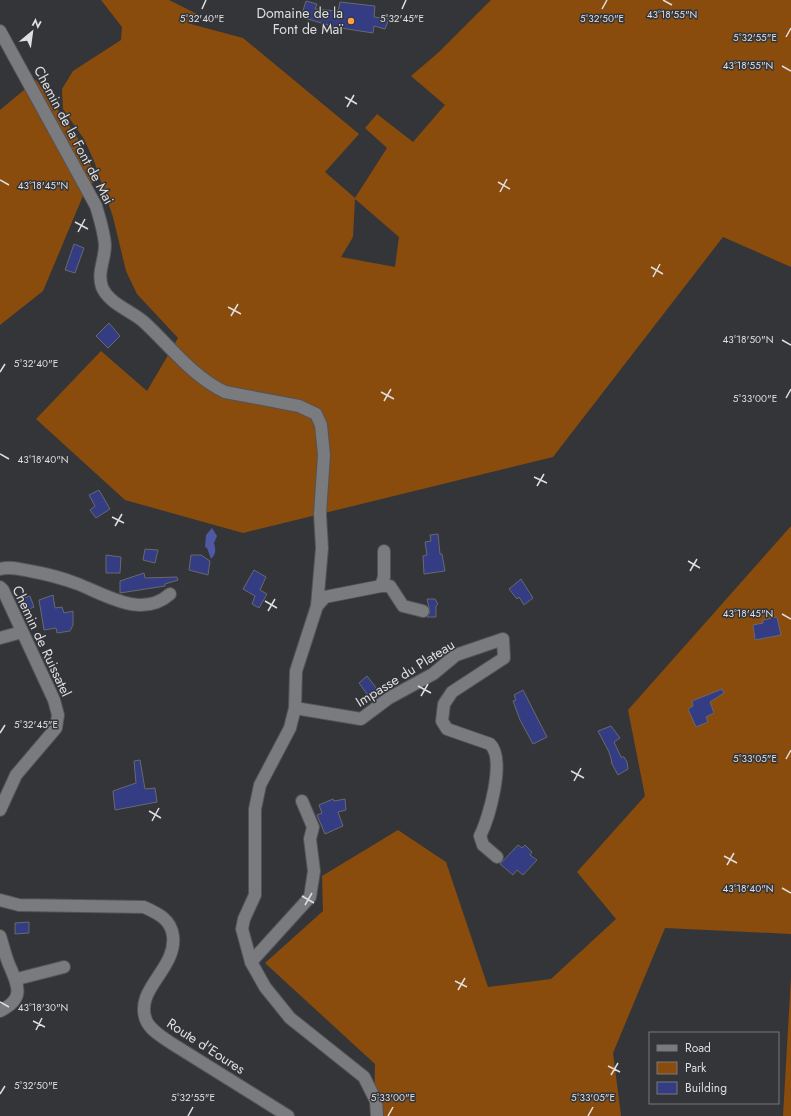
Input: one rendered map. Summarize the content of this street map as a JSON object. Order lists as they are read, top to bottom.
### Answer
{
  "streets": {
    "street": [
      "Chemin de la Font de Mai",
      "Chemin de Ruissatel",
      "Impasse du Plateau",
      "Route d'Eoures"
    ]
  },
  "crossings": [
    ["Chemin de la Font de Mai", "Impasse du Plateau"]
  ],
  "places": ["Domaine de la Font de Maï"],
  "legend": ["Road", "Park", "Building"],
  "north": "top right",
  "coordinates": [
    "43°18'55\"N",
    "5°32'40\"E",
    "5°32'45\"E",
    "5°32'50\"E",
    "5°32'55\"E",
    "43°18'45\"N",
    "43°18'50\"N",
    "5°33'00\"E",
    "43°18'40\"N",
    "5°33'05\"E",
    "43°18'30\"N"
  ]
}
